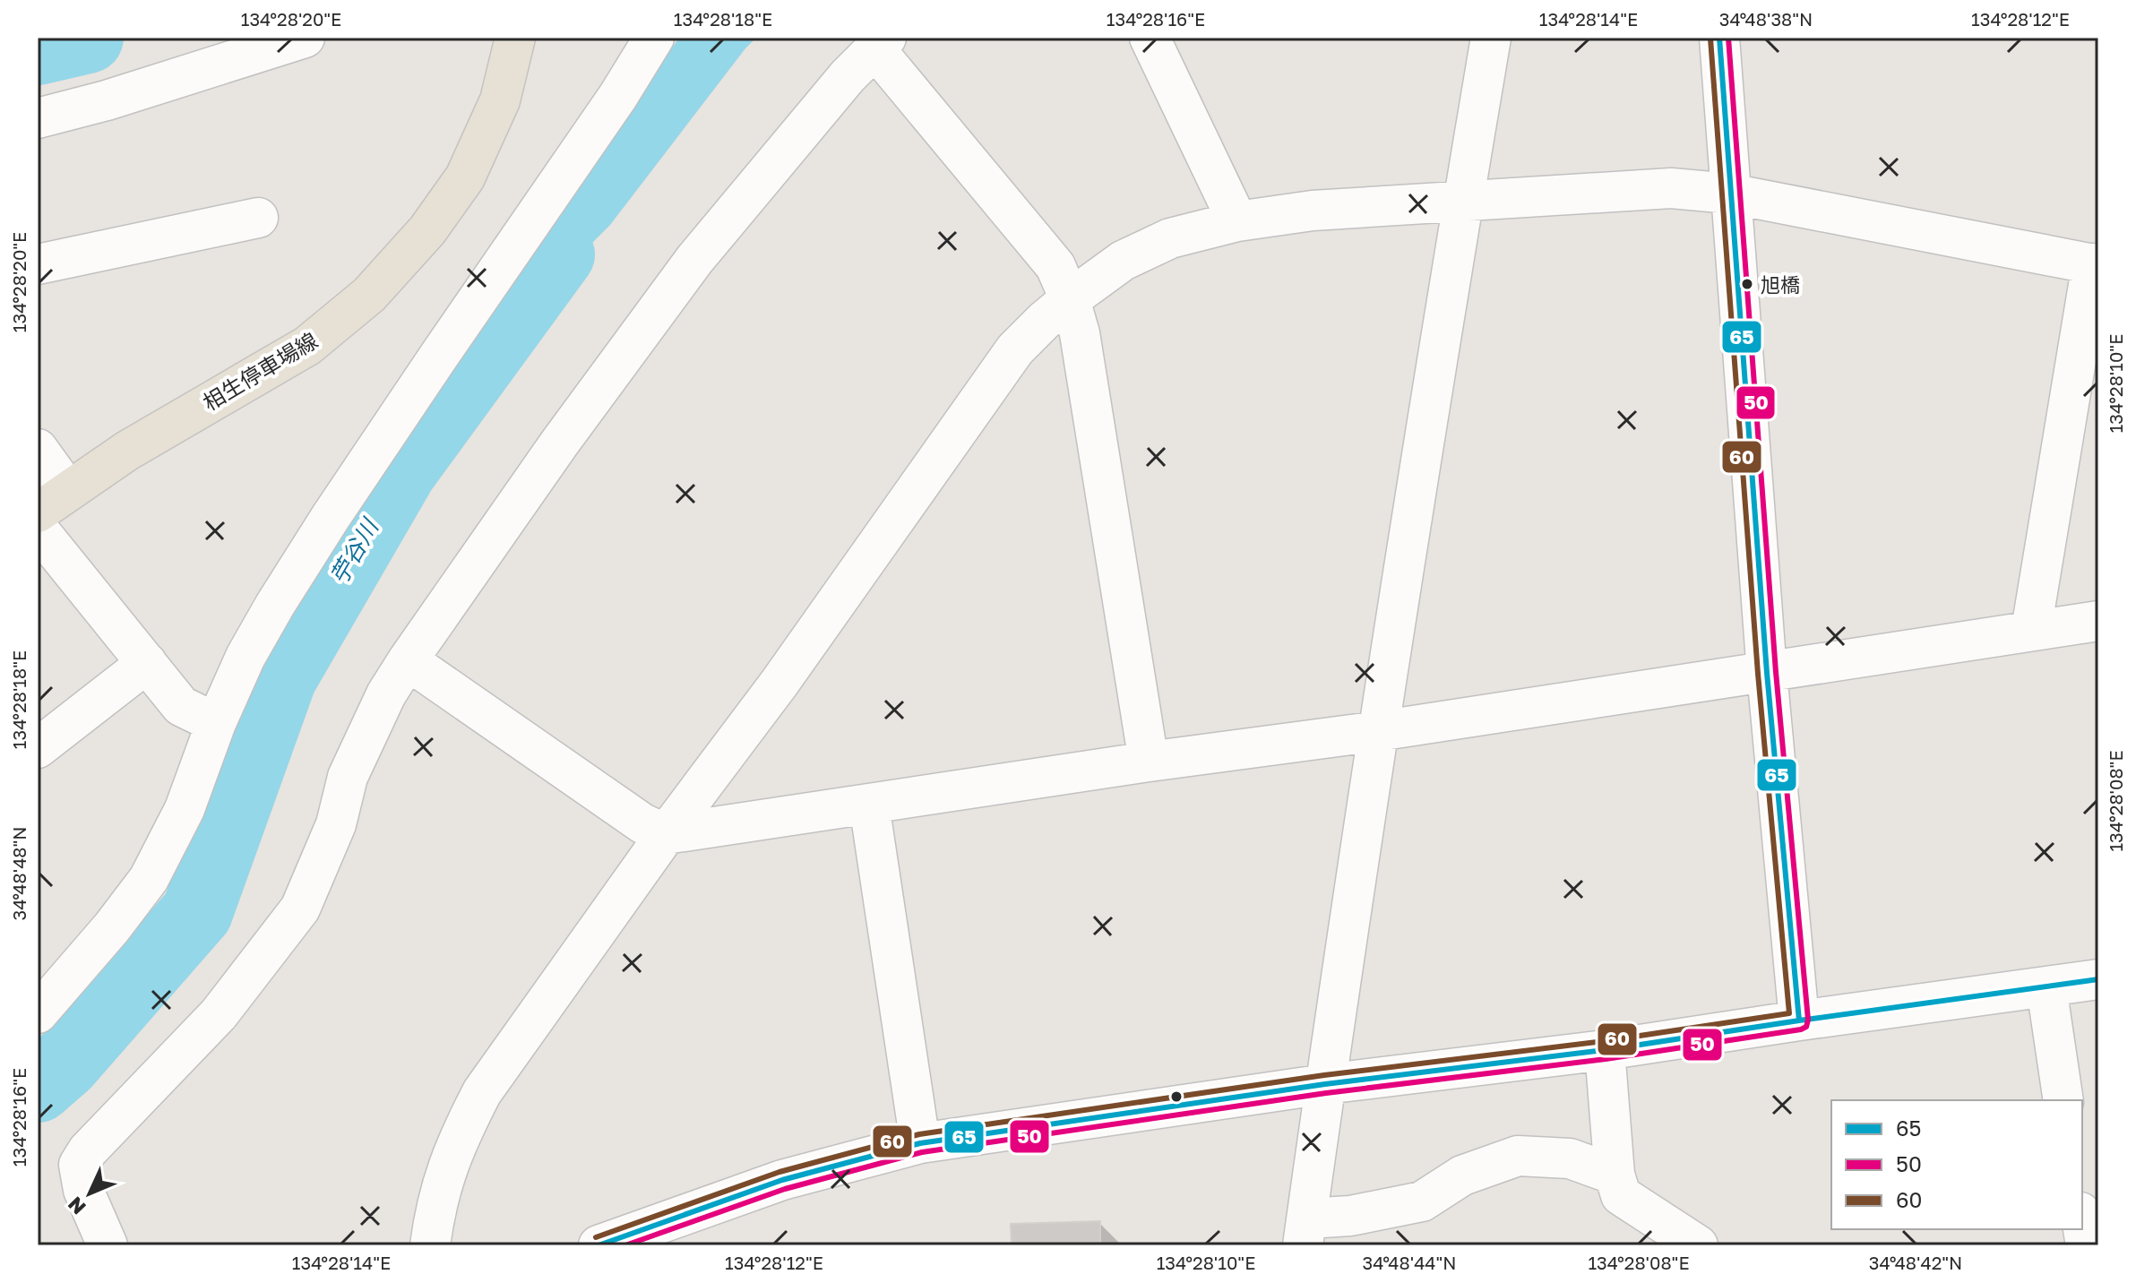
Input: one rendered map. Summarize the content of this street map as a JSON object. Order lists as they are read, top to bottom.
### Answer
{
  "streets": {
    "main road": ["相生停車場線"]
  },
  "water": ["苧谷川"],
  "places": ["旭橋"],
  "lines": ["transit line 65", "transit line 50", "transit line 60"],
  "legend": ["65", "50", "60"],
  "north": "bottom left",
  "coordinates": [
    "134°28'20\"E",
    "134°28'18\"E",
    "134°28'16\"E",
    "134°28'14\"E",
    "34°48'38\"N",
    "134°28'12\"E",
    "134°28'10\"E",
    "134°28'08\"E",
    "34°48'48\"N",
    "34°48'44\"N",
    "34°48'42\"N"
  ]
}
